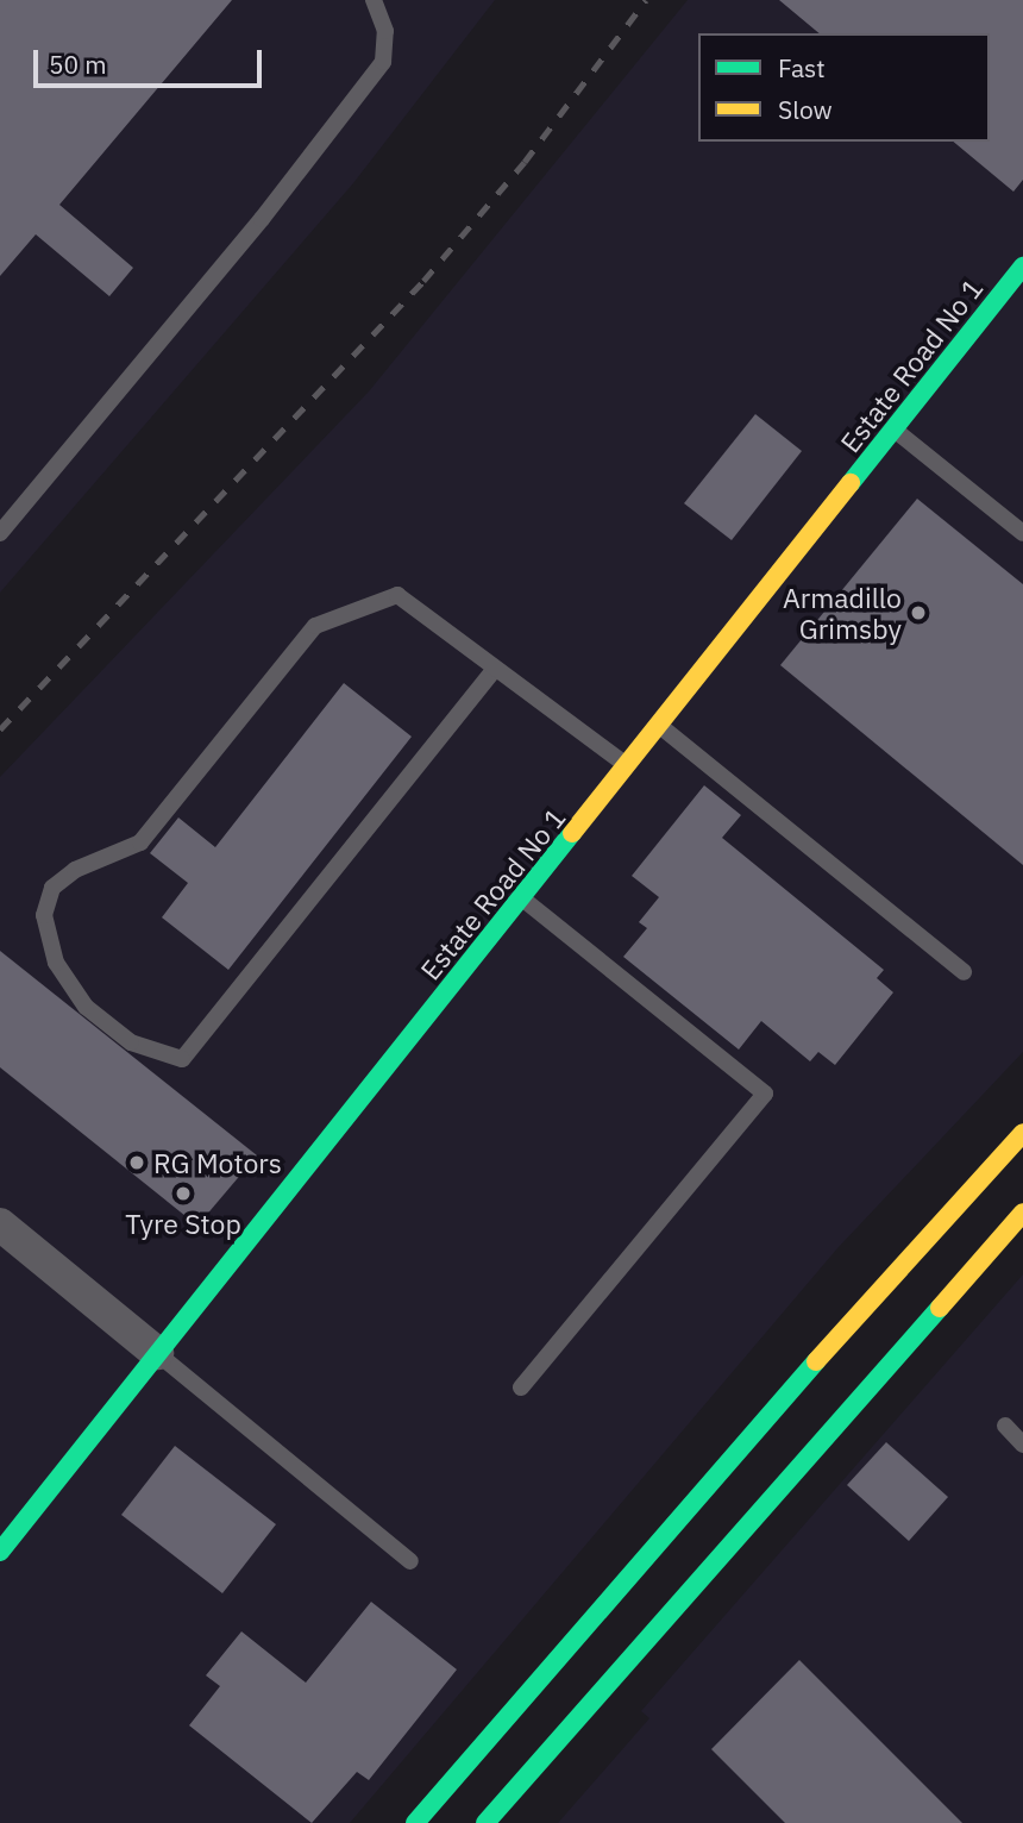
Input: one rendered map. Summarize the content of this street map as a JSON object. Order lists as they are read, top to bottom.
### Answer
{
  "streets": {
    "main road": ["Estate Road No 1"]
  },
  "places": ["Armadillo Grimsby", "RG Motors", "Tyre Stop"],
  "legend": ["Fast", "Slow"],
  "scale_bar": "50 m"
}
